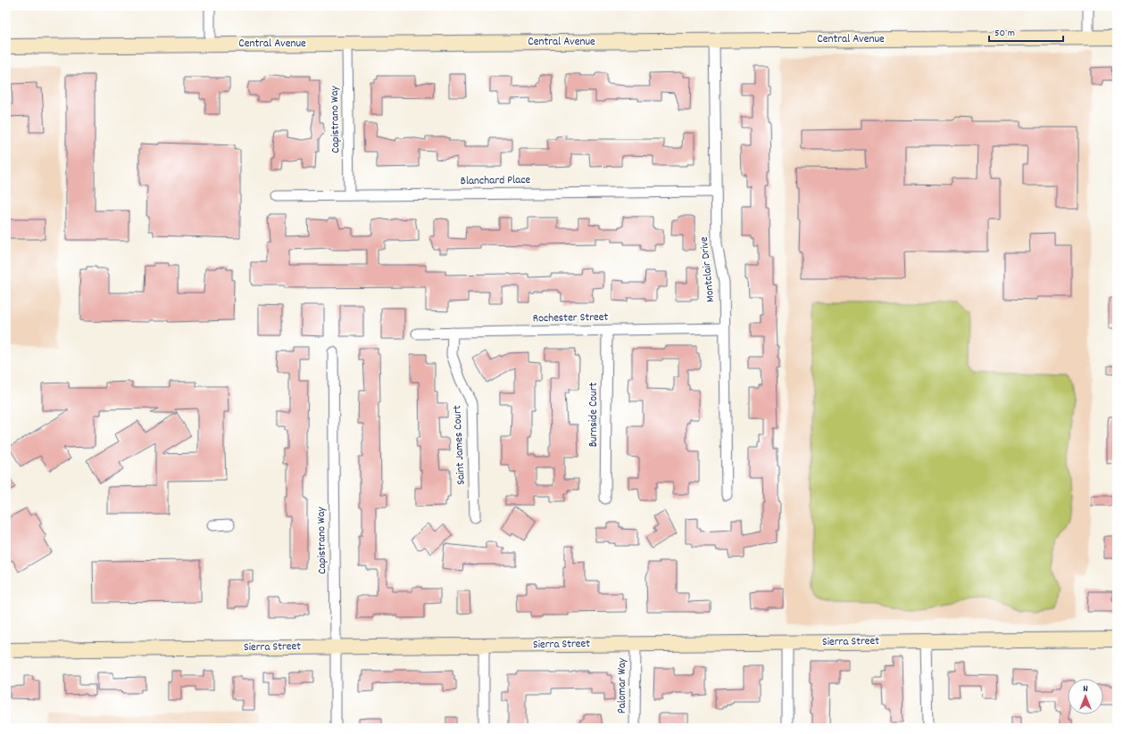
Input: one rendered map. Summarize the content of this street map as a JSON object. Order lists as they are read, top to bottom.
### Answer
{
  "streets": {
    "main road": ["Central Avenue", "Sierra Street"],
    "street": [
      "Capistrano Way",
      "Blanchard Place",
      "Montclair Drive",
      "Rochester Street",
      "Burnside Court",
      "Saint James Court",
      "Palomar Way"
    ]
  },
  "crossings": [
    ["Central Avenue", "Capistrano Way"],
    ["Central Avenue", "Montclair Drive"],
    ["Capistrano Way", "Blanchard Place"],
    ["Capistrano Way", "Sierra Street"],
    ["Blanchard Place", "Montclair Drive"],
    ["Montclair Drive", "Rochester Street"],
    ["Rochester Street", "Burnside Court"],
    ["Rochester Street", "Saint James Court"],
    ["Sierra Street", "Palomar Way"]
  ],
  "scale_bar": "50 m",
  "north": "top"
}
